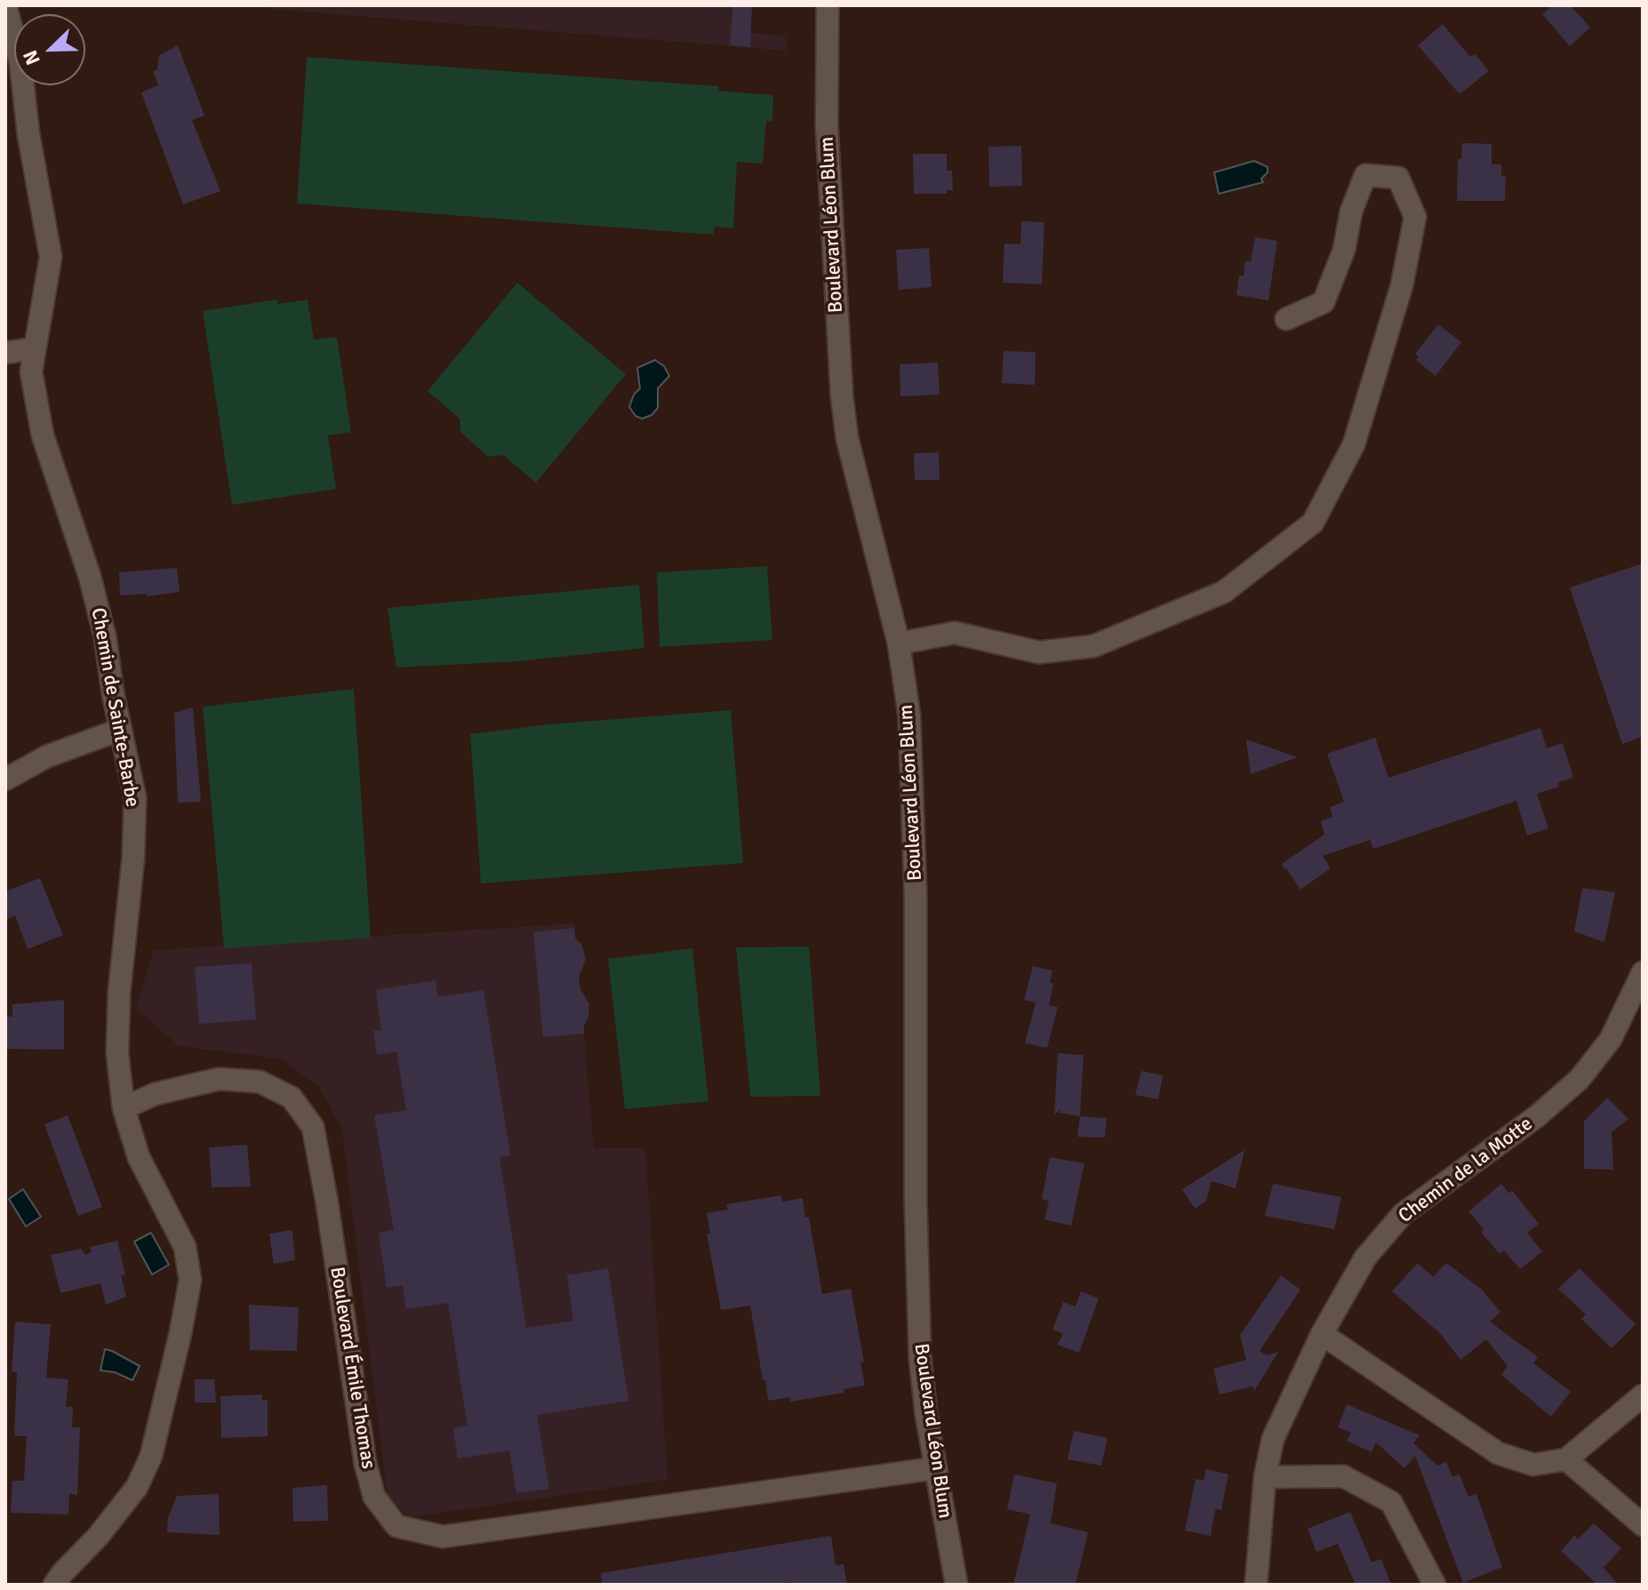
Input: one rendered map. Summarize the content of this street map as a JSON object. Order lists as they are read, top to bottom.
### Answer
{
  "streets": {
    "street": [
      "Boulevard Léon Blum",
      "Chemin de Sainte-Barbe",
      "Chemin de la Motte",
      "Boulevard Émile Thomas"
    ]
  },
  "crossings": [
    ["Boulevard Léon Blum", "Boulevard Émile Thomas"],
    ["Chemin de Sainte-Barbe", "Boulevard Émile Thomas"]
  ],
  "north": "bottom left"
}
